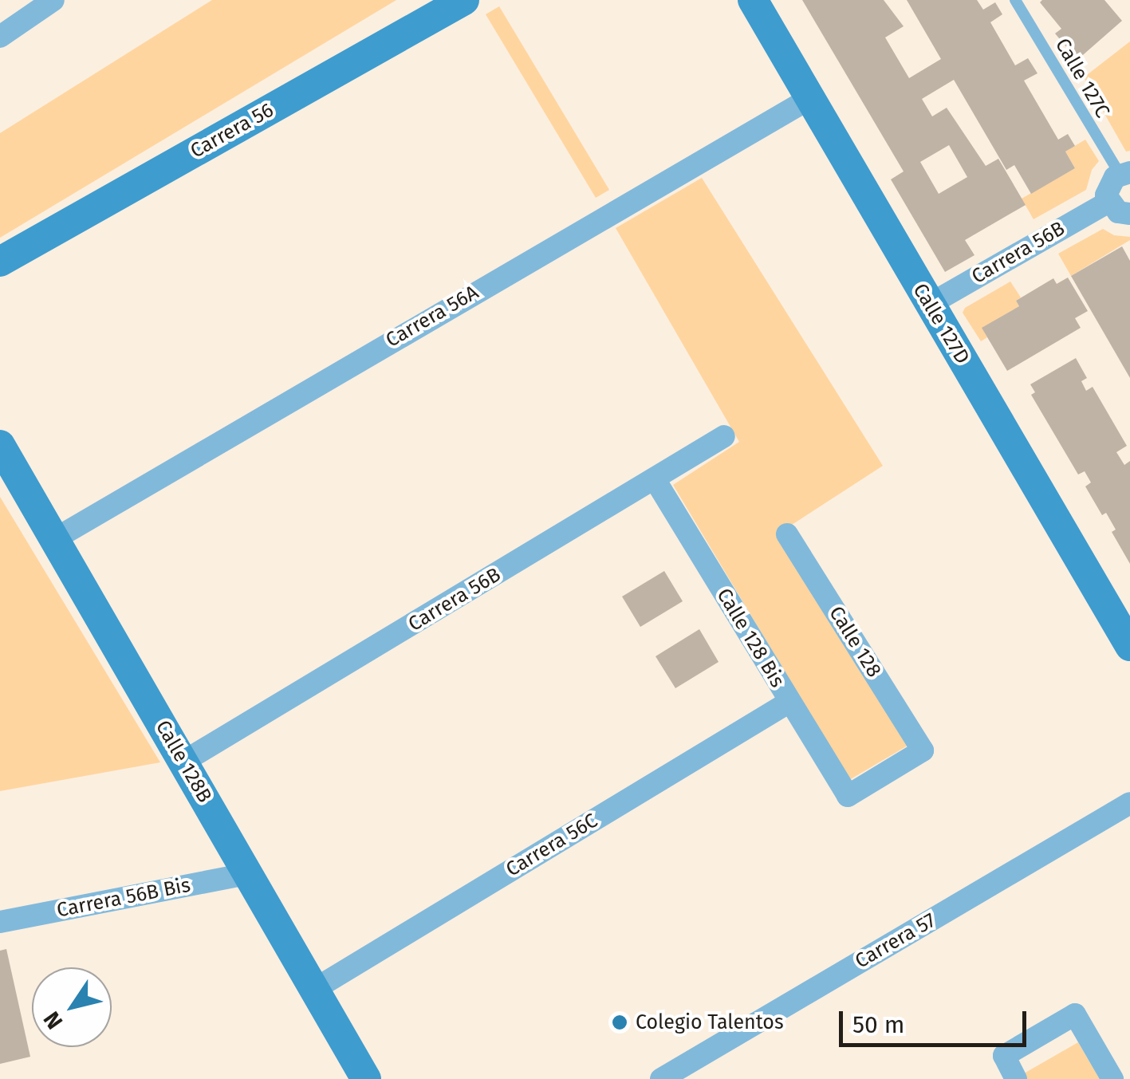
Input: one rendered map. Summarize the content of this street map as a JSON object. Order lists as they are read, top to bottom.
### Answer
{
  "streets": {
    "street": [
      "Carrera 56",
      "Carrera 56B",
      "Carrera 56A",
      "Calle 127D",
      "Calle 128 Bis",
      "Calle 128",
      "Calle 128B",
      "Carrera 56C",
      "Carrera 56B Bis",
      "Carrera 57"
    ],
    "lane": ["Calle 127C"]
  },
  "crossings": [
    ["Carrera 56B", "Calle 127D"],
    ["Carrera 56B", "Calle 128 Bis"],
    ["Carrera 56B", "Calle 128B"],
    ["Carrera 56A", "Calle 127D"],
    ["Carrera 56A", "Calle 128B"],
    ["Calle 128 Bis", "Calle 128"],
    ["Calle 128 Bis", "Carrera 56C"],
    ["Calle 128B", "Carrera 56C"],
    ["Calle 128B", "Carrera 56B Bis"]
  ],
  "places": ["Colegio Talentos"],
  "scale_bar": "50 m",
  "north": "bottom left"
}
